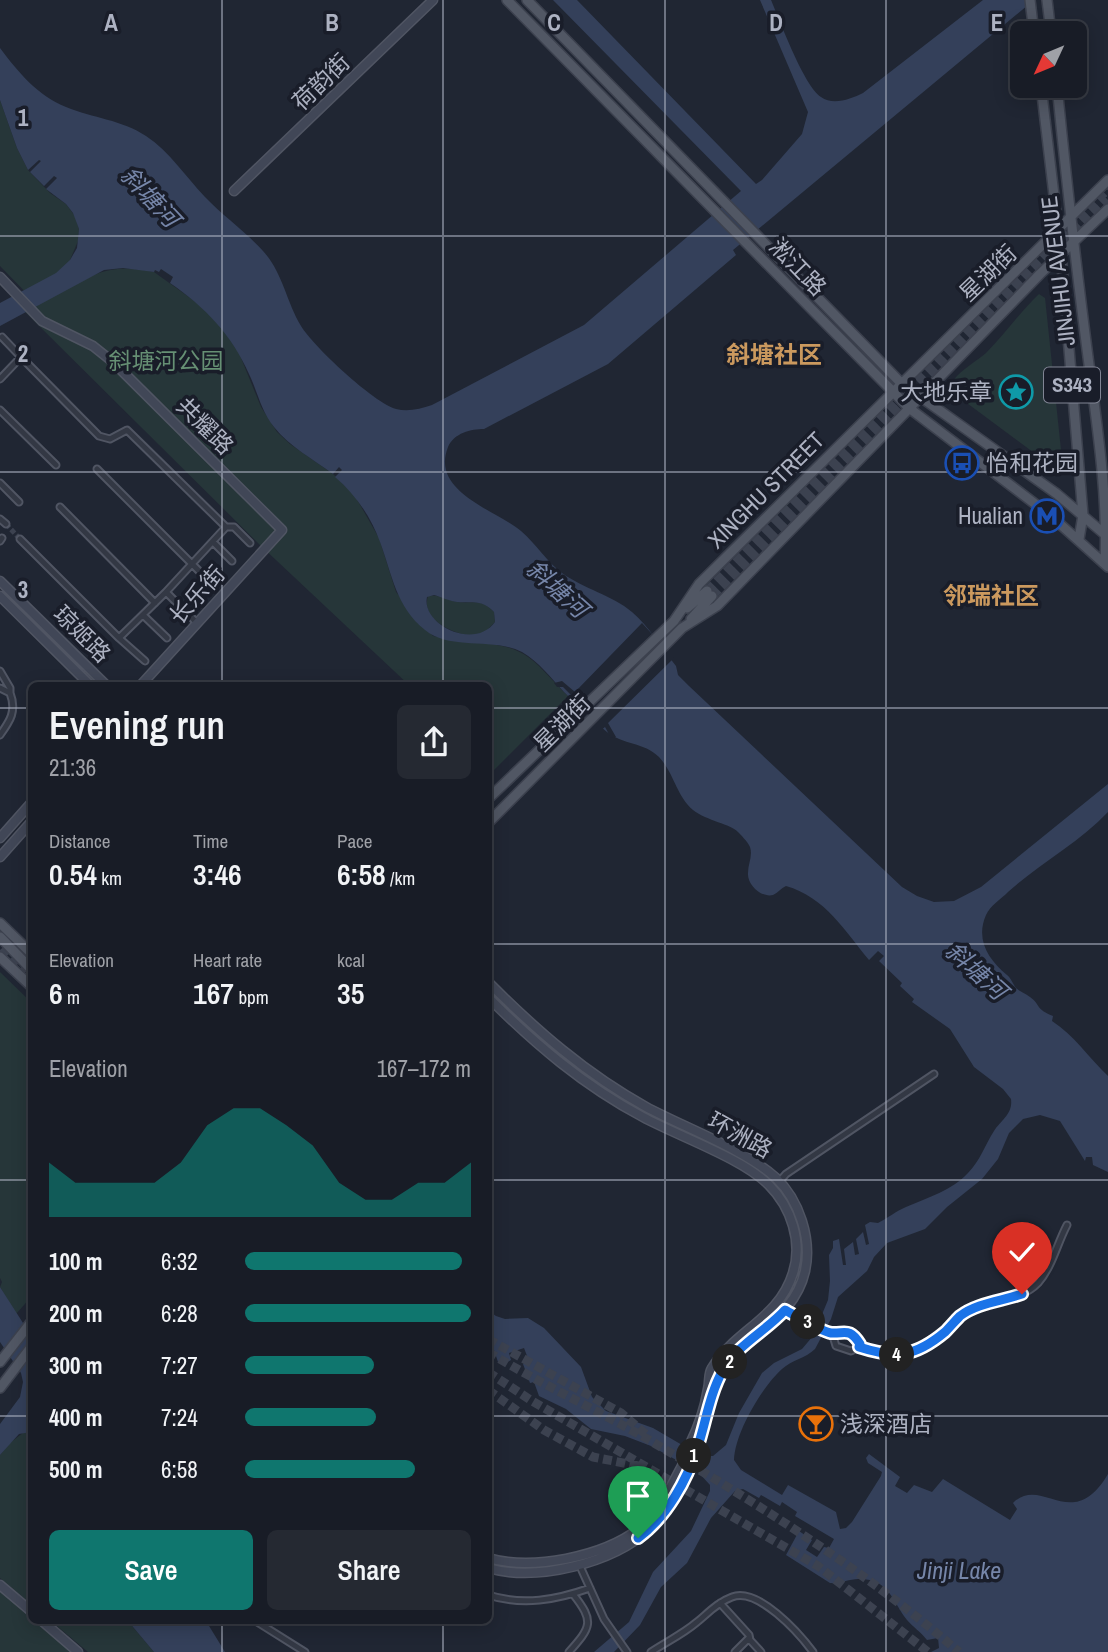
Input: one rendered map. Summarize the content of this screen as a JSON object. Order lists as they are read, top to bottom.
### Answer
{
  "streets": {
    "main road": [
      "淞江路",
      "JINJIHU AVENUE",
      "星湖街",
      "S343",
      "XINGHU STREET"
    ],
    "street": [
      "荷韵街",
      "共耀路",
      "长乐街",
      "琼姬路",
      "环洲路"
    ]
  },
  "crossings": [
    ["淞江路", "JINJIHU AVENUE"],
    ["淞江路", "星湖街"],
    ["淞江路", "XINGHU STREET"],
    ["JINJIHU AVENUE", "星湖街"],
    ["星湖街", "XINGHU STREET"],
    ["共耀路", "长乐街"]
  ],
  "districts": ["斜塘社区", "邻瑞社区"],
  "water": ["斜塘河", "Jinji Lake"],
  "parks": ["斜塘河公园"],
  "places": {
    "place": ["大地乐章"],
    "bus stop": ["怡和花园"],
    "metro station": ["Hualian"],
    "bar": ["浅深酒店"]
  },
  "north": "bottom left",
  "page": {
    "heading": ["Evening run", "21:36"],
    "stats": [
      ["Distance", "0.54 km"],
      ["Time", "3:46"],
      ["Pace", "6:58 /km"],
      ["Elevation", "6 m"],
      ["Heart rate", "167 bpm"],
      ["kcal", "35"]
    ],
    "chart": ["Elevation", "167–172 m"],
    "list": [
      {
        "name": "100 m",
        "note": "6:32"
      },
      {
        "name": "200 m",
        "note": "6:28"
      },
      {
        "name": "300 m",
        "note": "7:27"
      },
      {
        "name": "400 m",
        "note": "7:24"
      },
      {
        "name": "500 m",
        "note": "6:58"
      }
    ],
    "pins": [
      "3",
      "4",
      "2",
      "1"
    ],
    "buttons": ["Save", "Share"]
  },
  "grid": {
    "columns": [
      "A",
      "B",
      "C",
      "D",
      "E"
    ],
    "rows": ["1", "2", "3"]
  }
}
